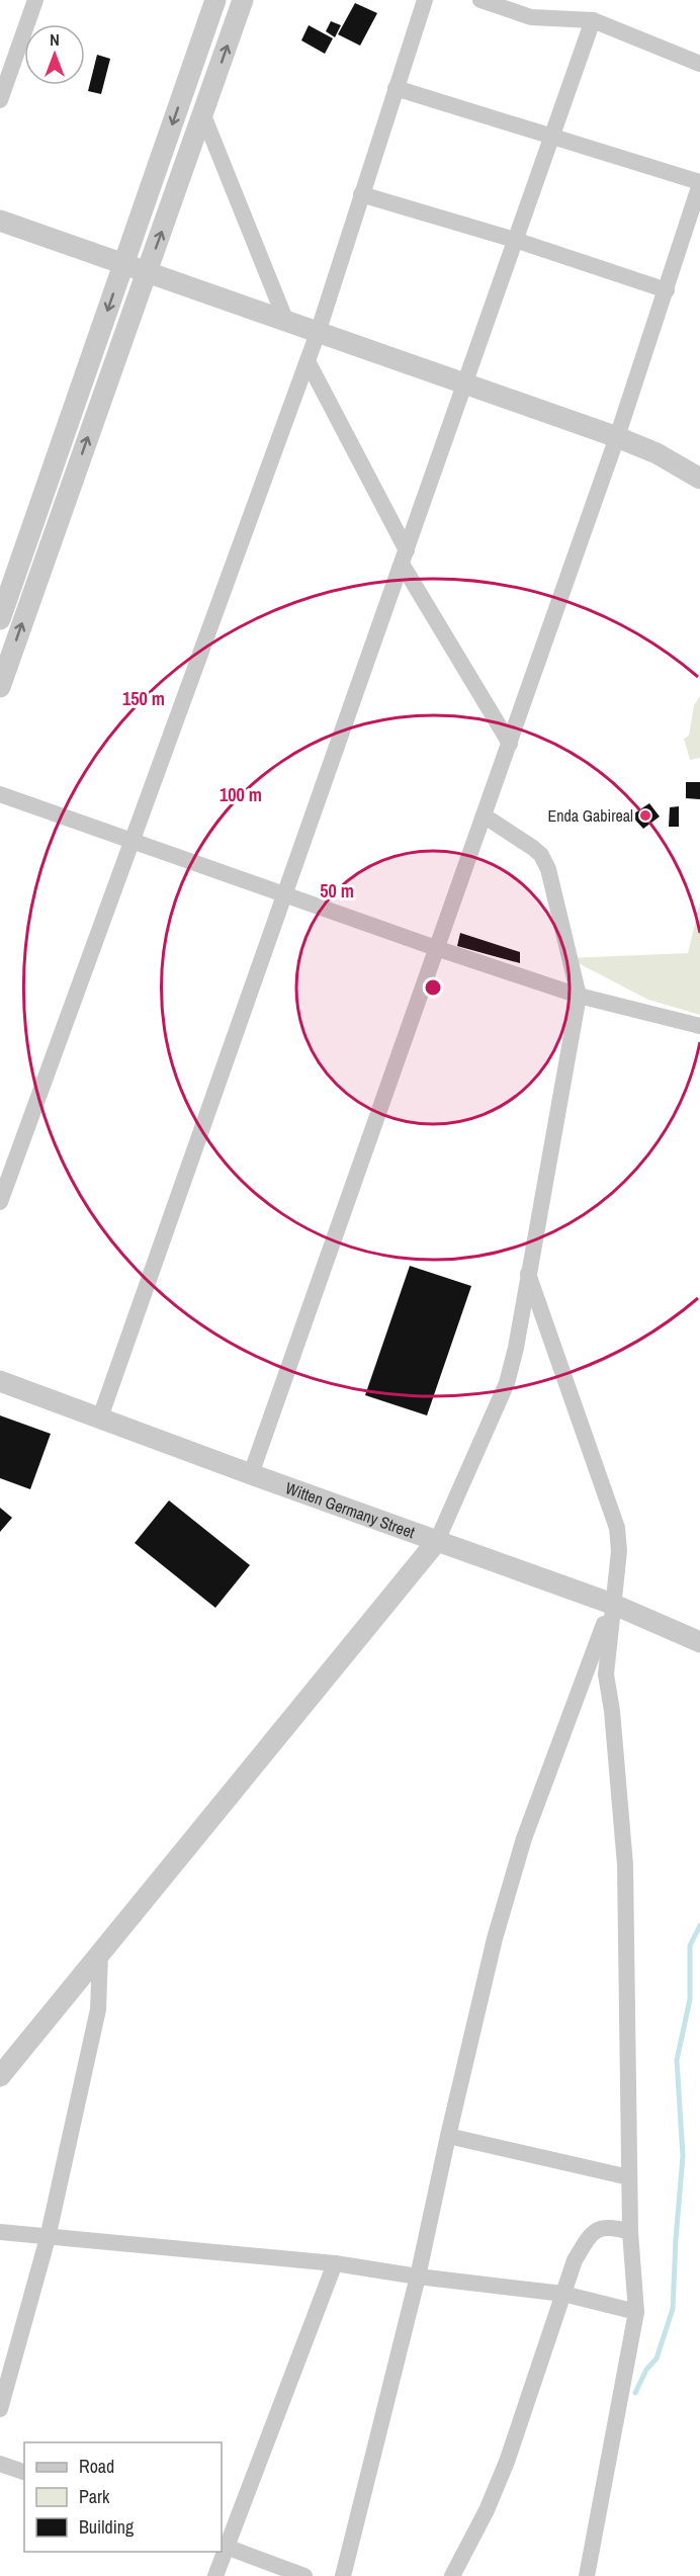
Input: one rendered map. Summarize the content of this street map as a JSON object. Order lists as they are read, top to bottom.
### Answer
{
  "streets": {
    "street": ["Witten Germany Street"]
  },
  "places": ["Enda Gabireal"],
  "legend": ["Road", "Park", "Building"],
  "north": "top",
  "rings": ["150 m", "100 m", "50 m"]
}
